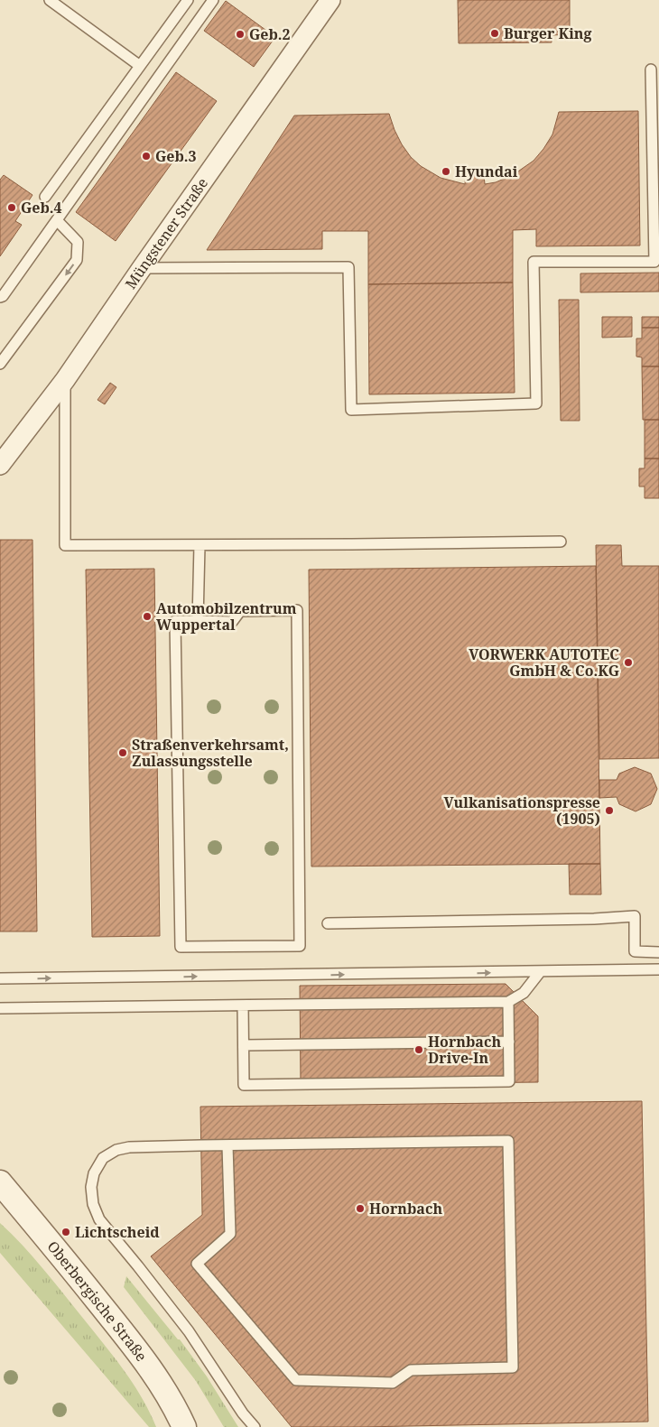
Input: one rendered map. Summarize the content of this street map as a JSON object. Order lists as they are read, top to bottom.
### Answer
{
  "streets": {
    "street": ["Müngstener Straße", "Oberbergische Straße"]
  },
  "places": [
    "Burger King",
    "Geb.2",
    "Geb.3",
    "Hyundai",
    "Geb.4",
    "Automobilzentrum Wuppertal",
    "VORWERK AUTOTEC GmbH & Co.KG",
    "Straßenverkehrsamt, Zulassungsstelle",
    "Vulkanisationspresse (1905)",
    "Hornbach Drive-In",
    "Hornbach",
    "Lichtscheid"
  ]
}
